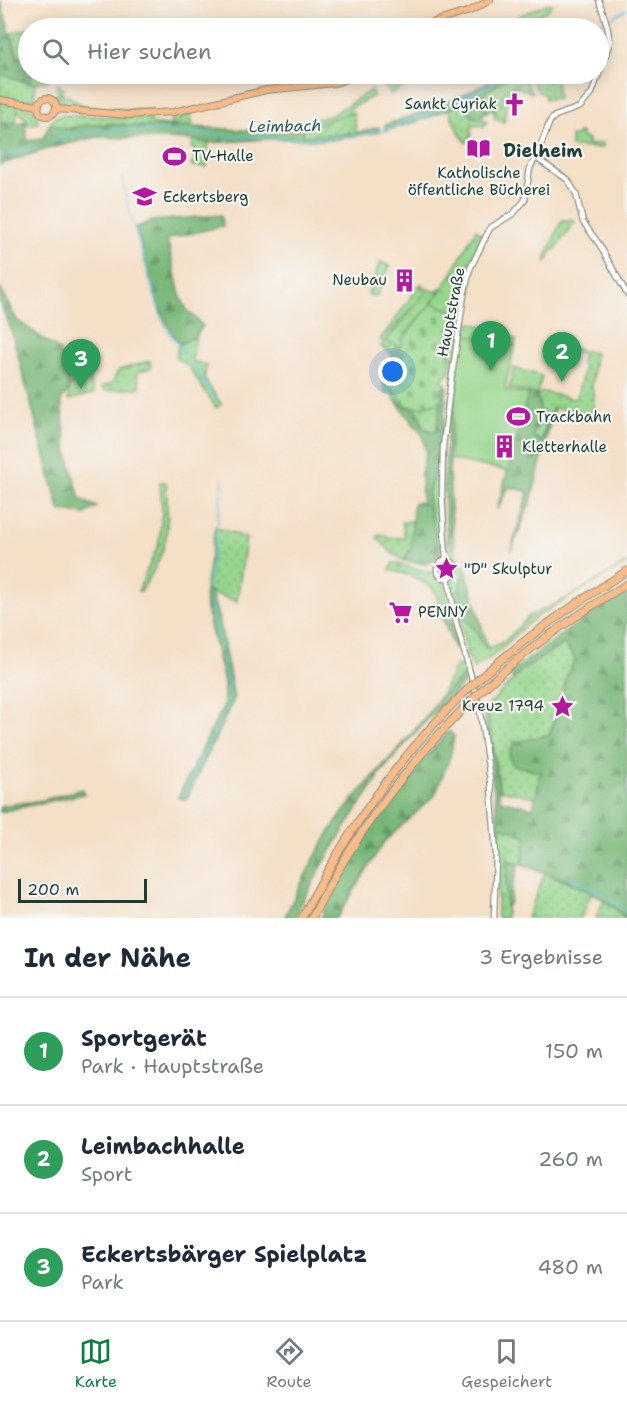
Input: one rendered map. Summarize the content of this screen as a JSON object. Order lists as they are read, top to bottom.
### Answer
{
  "streets": {
    "street": ["Hauptstraße"]
  },
  "districts": ["Dielheim"],
  "water": ["Leimbach"],
  "places": {
    "church": ["Sankt Cyriak"],
    "library": ["Katholische öffentliche Bücherei"],
    "sports": ["TV-Halle", "Trackbahn"],
    "school or university": ["Eckertsberg"],
    "building": ["Neubau", "Kletterhalle"],
    "place": ["\"D\" Skulptur", "Kreuz 1794"],
    "supermarket": ["PENNY"]
  },
  "scale_bar": "200 m",
  "page": {
    "search": "Hier suchen",
    "pins": ["1", "2", "3"],
    "scale": "200 m",
    "heading": ["In der Nähe", "3 Ergebnisse"],
    "list": [
      {
        "mark": "1",
        "name": "Sportgerät",
        "note": "Park · Hauptstraße",
        "value": "150 m"
      },
      {
        "mark": "2",
        "name": "Leimbachhalle",
        "note": "Sport",
        "value": "260 m"
      },
      {
        "mark": "3",
        "name": "Eckertsbärger Spielplatz",
        "note": "Park",
        "value": "480 m"
      }
    ],
    "nav": ["Karte", "Route", "Gespeichert"]
  }
}
